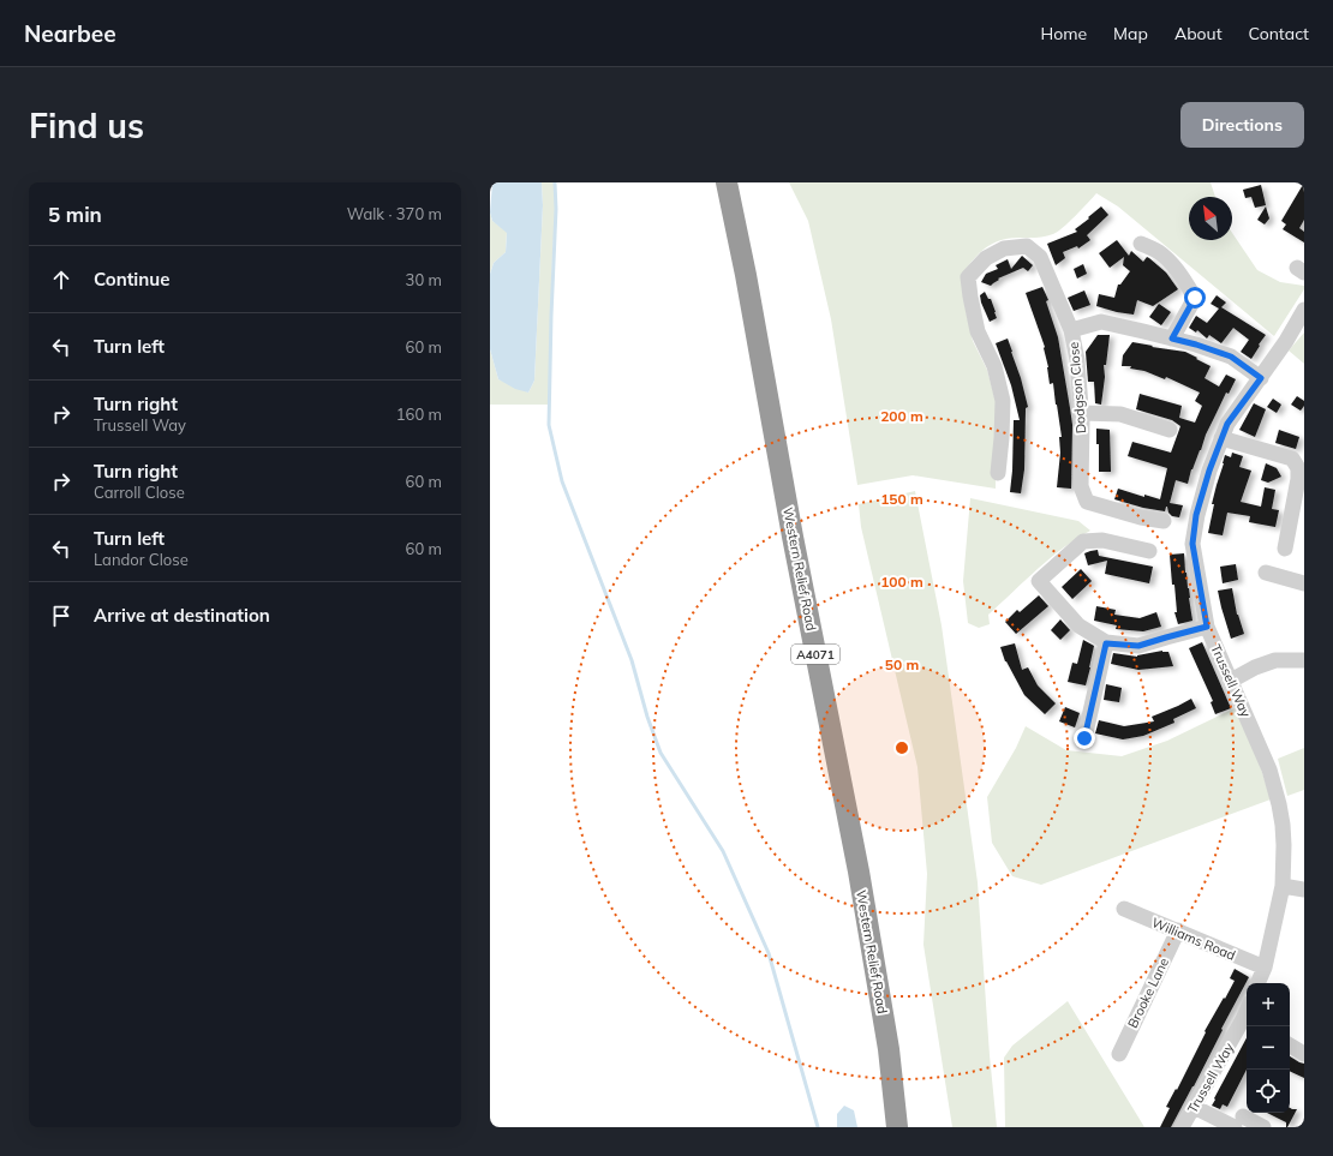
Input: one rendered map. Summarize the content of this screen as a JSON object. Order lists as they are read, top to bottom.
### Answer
{
  "streets": {
    "highway": ["Western Relief Road", "A4071"],
    "street": [
      "Dodgson Close",
      "Trussell Way",
      "Williams Road",
      "Brooke Lane"
    ]
  },
  "crossings": [
    ["Trussell Way", "Williams Road"],
    ["Williams Road", "Brooke Lane"]
  ],
  "north": "top left",
  "page": {
    "header": "Nearbee",
    "nav": [
      "Home",
      "Map",
      "About",
      "Contact"
    ],
    "buttons": "Directions",
    "title": "Find us",
    "heading": ["5 min", "Walk · 370 m"],
    "list": [
      ["Continue", "30 m"],
      ["Turn left", "60 m"],
      ["Turn right", "Trussell Way", "160 m"],
      ["Turn right", "Carroll Close", "60 m"],
      ["Turn left", "Landor Close", "60 m"],
      "Arrive at destination"
    ],
    "map_buttons": ["+", "−"]
  },
  "rings": [
    "200 m",
    "150 m",
    "100 m",
    "50 m"
  ]
}
